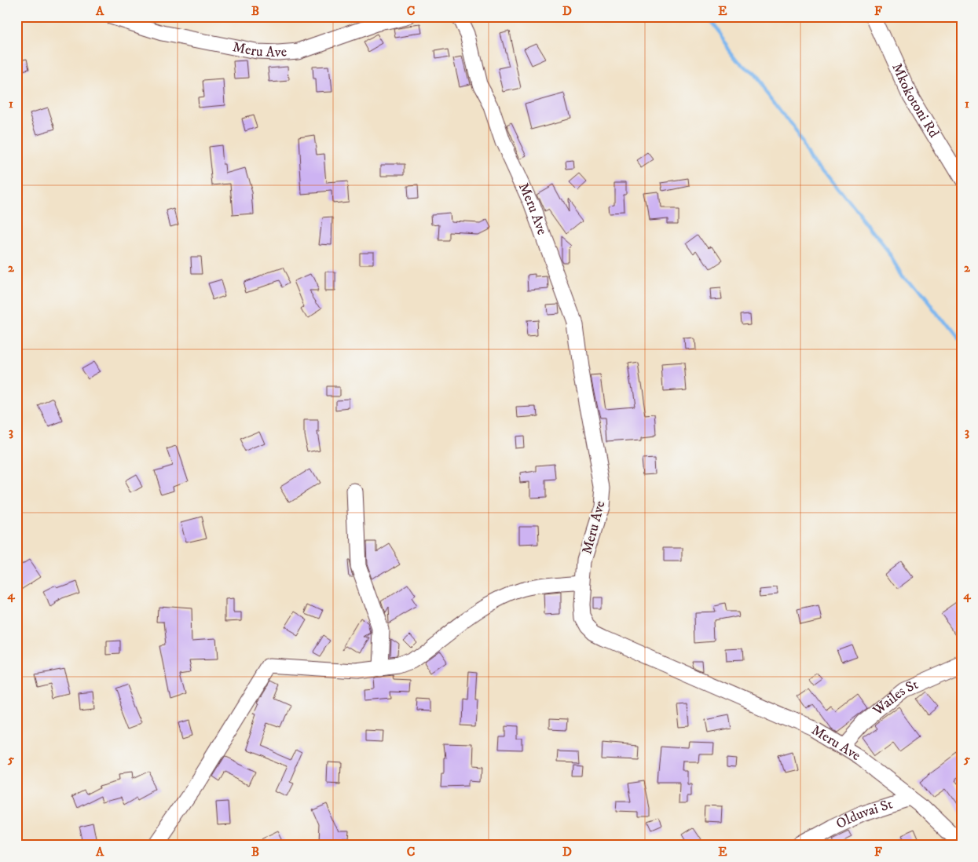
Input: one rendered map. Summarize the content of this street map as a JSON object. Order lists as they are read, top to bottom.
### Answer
{
  "streets": {
    "street": [
      "Meru Ave",
      "Mkokotoni Rd",
      "Wailes St",
      "Olduvai St"
    ]
  },
  "crossings": [
    ["Meru Ave", "Wailes St"],
    ["Meru Ave", "Olduvai St"]
  ],
  "grid": {
    "columns": [
      "A",
      "B",
      "C",
      "D",
      "E",
      "F"
    ],
    "rows": [
      "1",
      "2",
      "3",
      "4",
      "5"
    ]
  }
}
